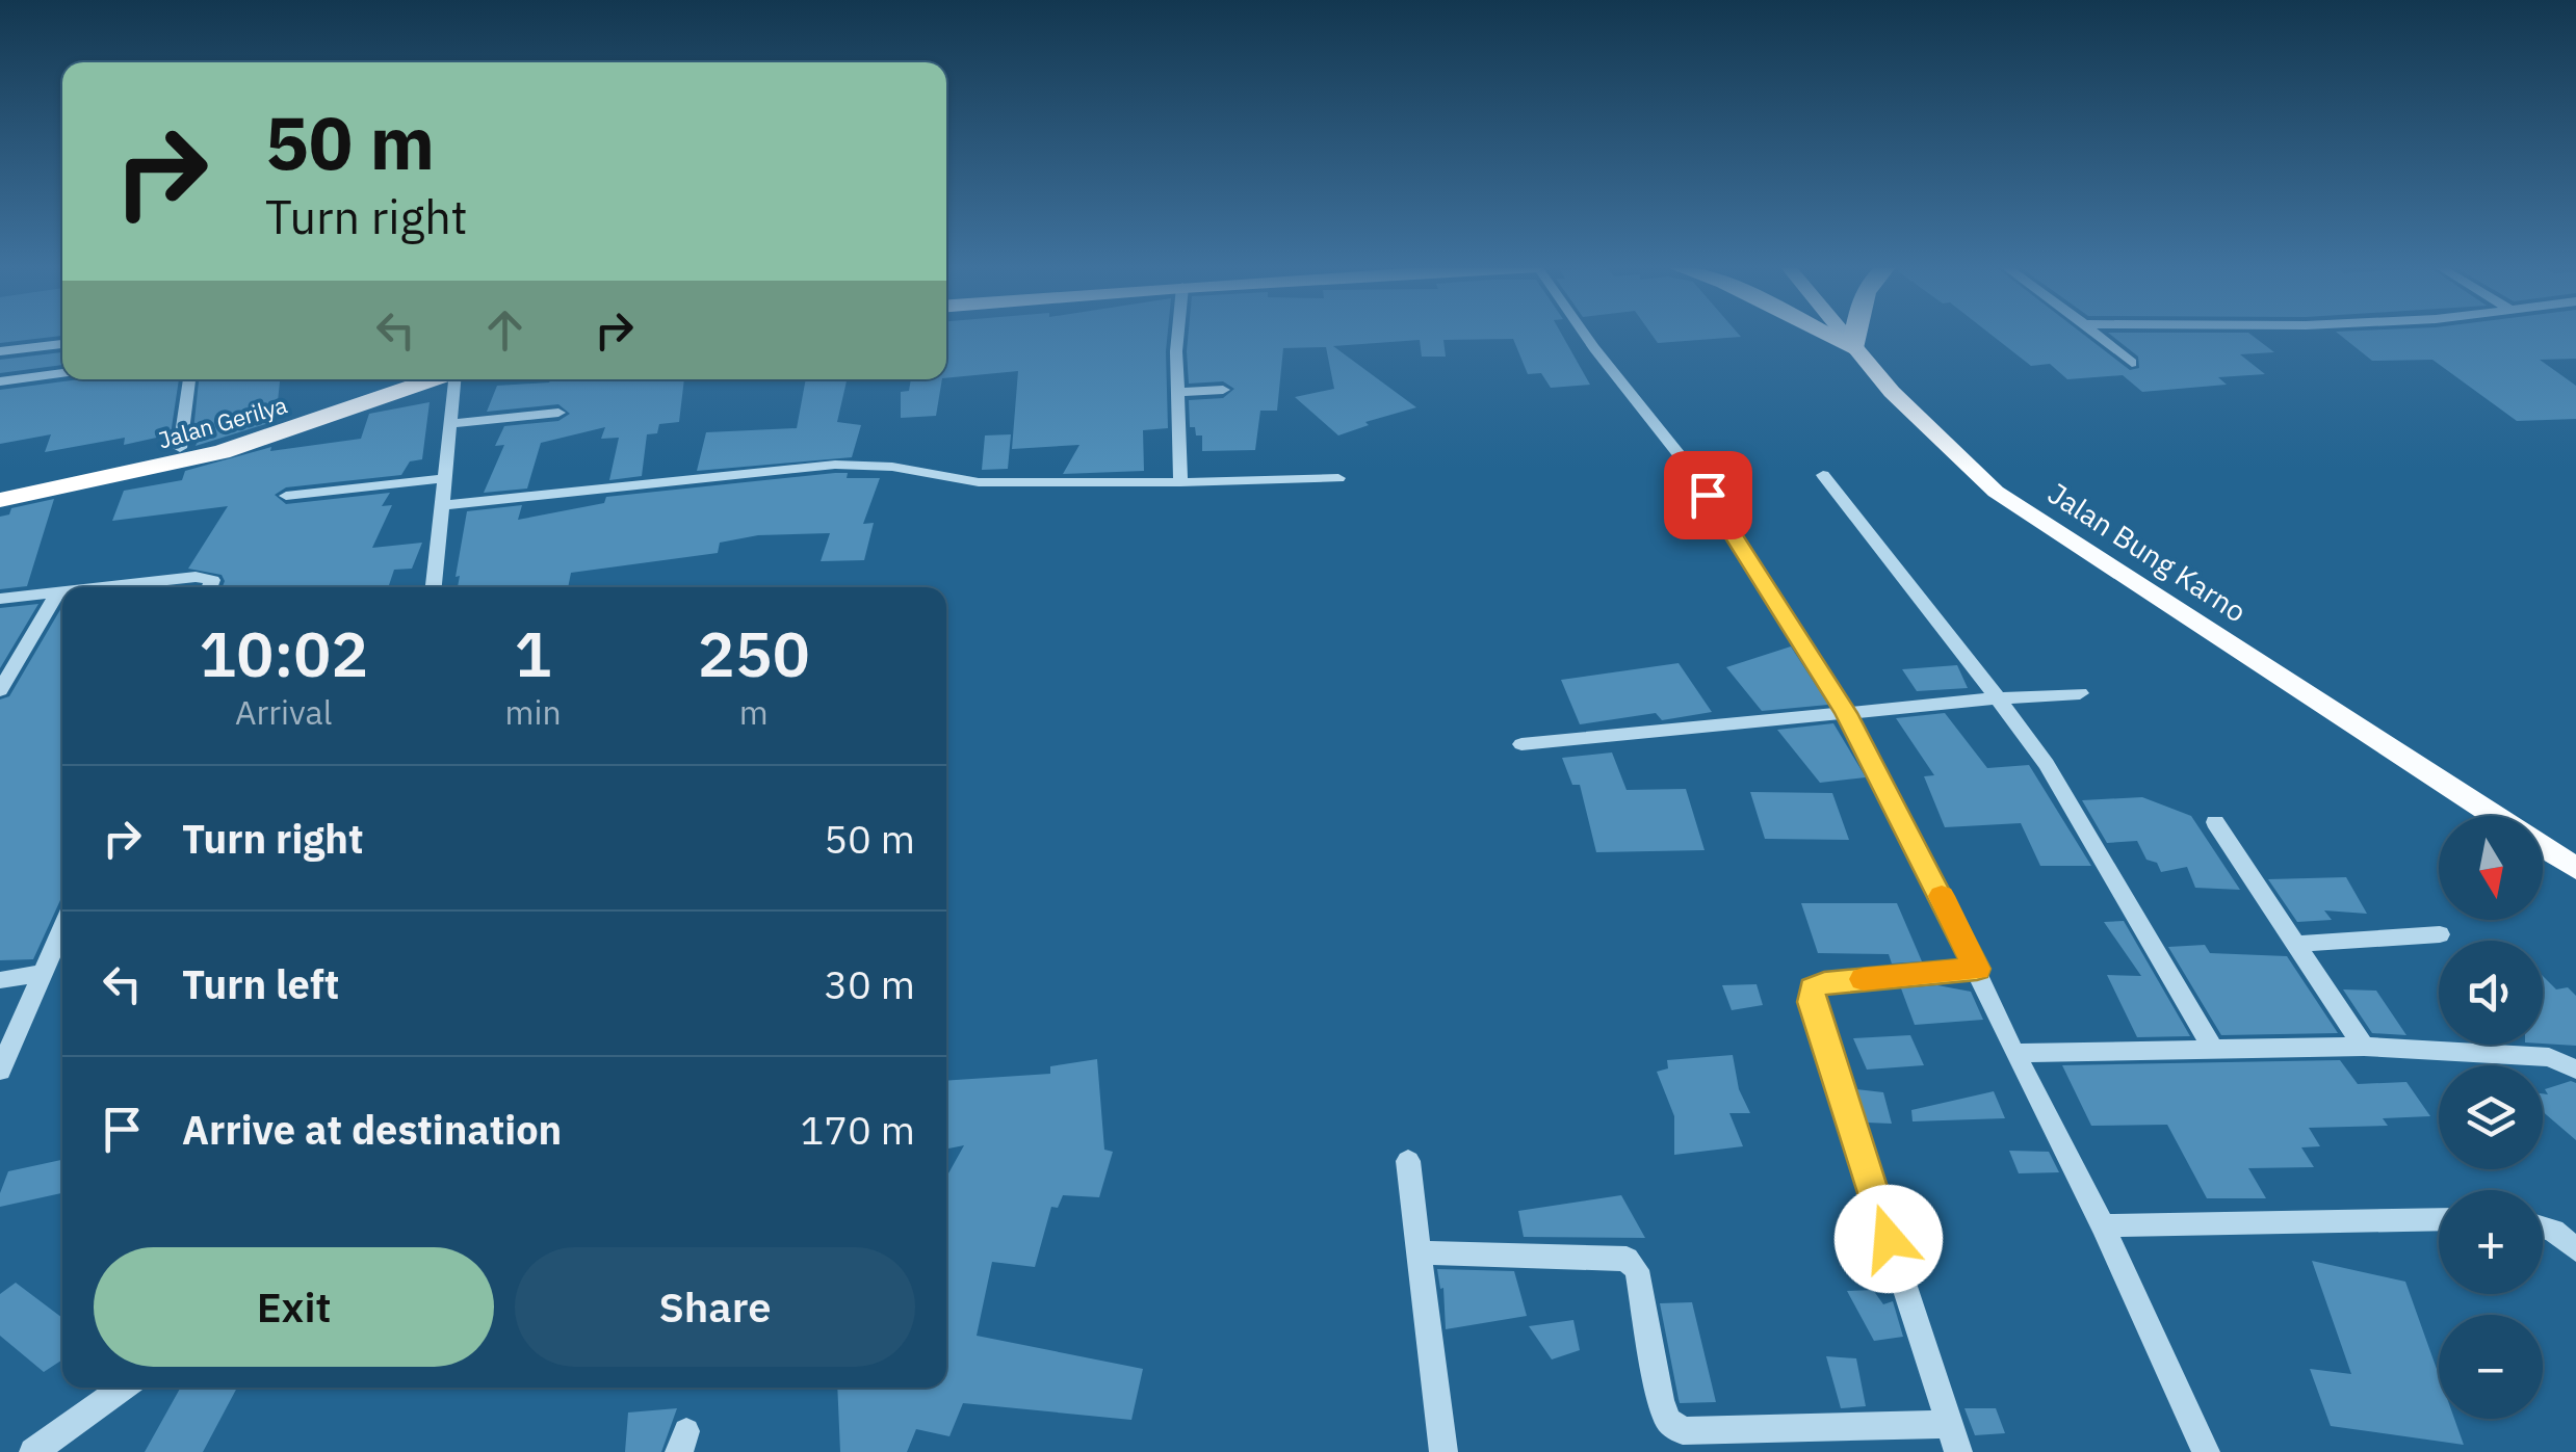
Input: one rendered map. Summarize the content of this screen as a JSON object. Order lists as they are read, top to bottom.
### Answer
{
  "streets": {
    "highway": ["Jalan Gerilya"],
    "main road": ["Jalan Bung Karno"]
  },
  "north": "bottom",
  "page": {
    "turn": ["50 m", "Turn right"],
    "eta": [
      "10:02",
      "Arrival",
      "1",
      "min",
      "250",
      "m"
    ],
    "list": [
      {
        "name": "Turn right",
        "value": "50 m"
      },
      {
        "name": "Turn left",
        "value": "30 m"
      },
      {
        "name": "Arrive at destination",
        "value": "170 m"
      }
    ],
    "map_buttons": ["+", "−"],
    "buttons": ["Exit", "Share"]
  }
}
